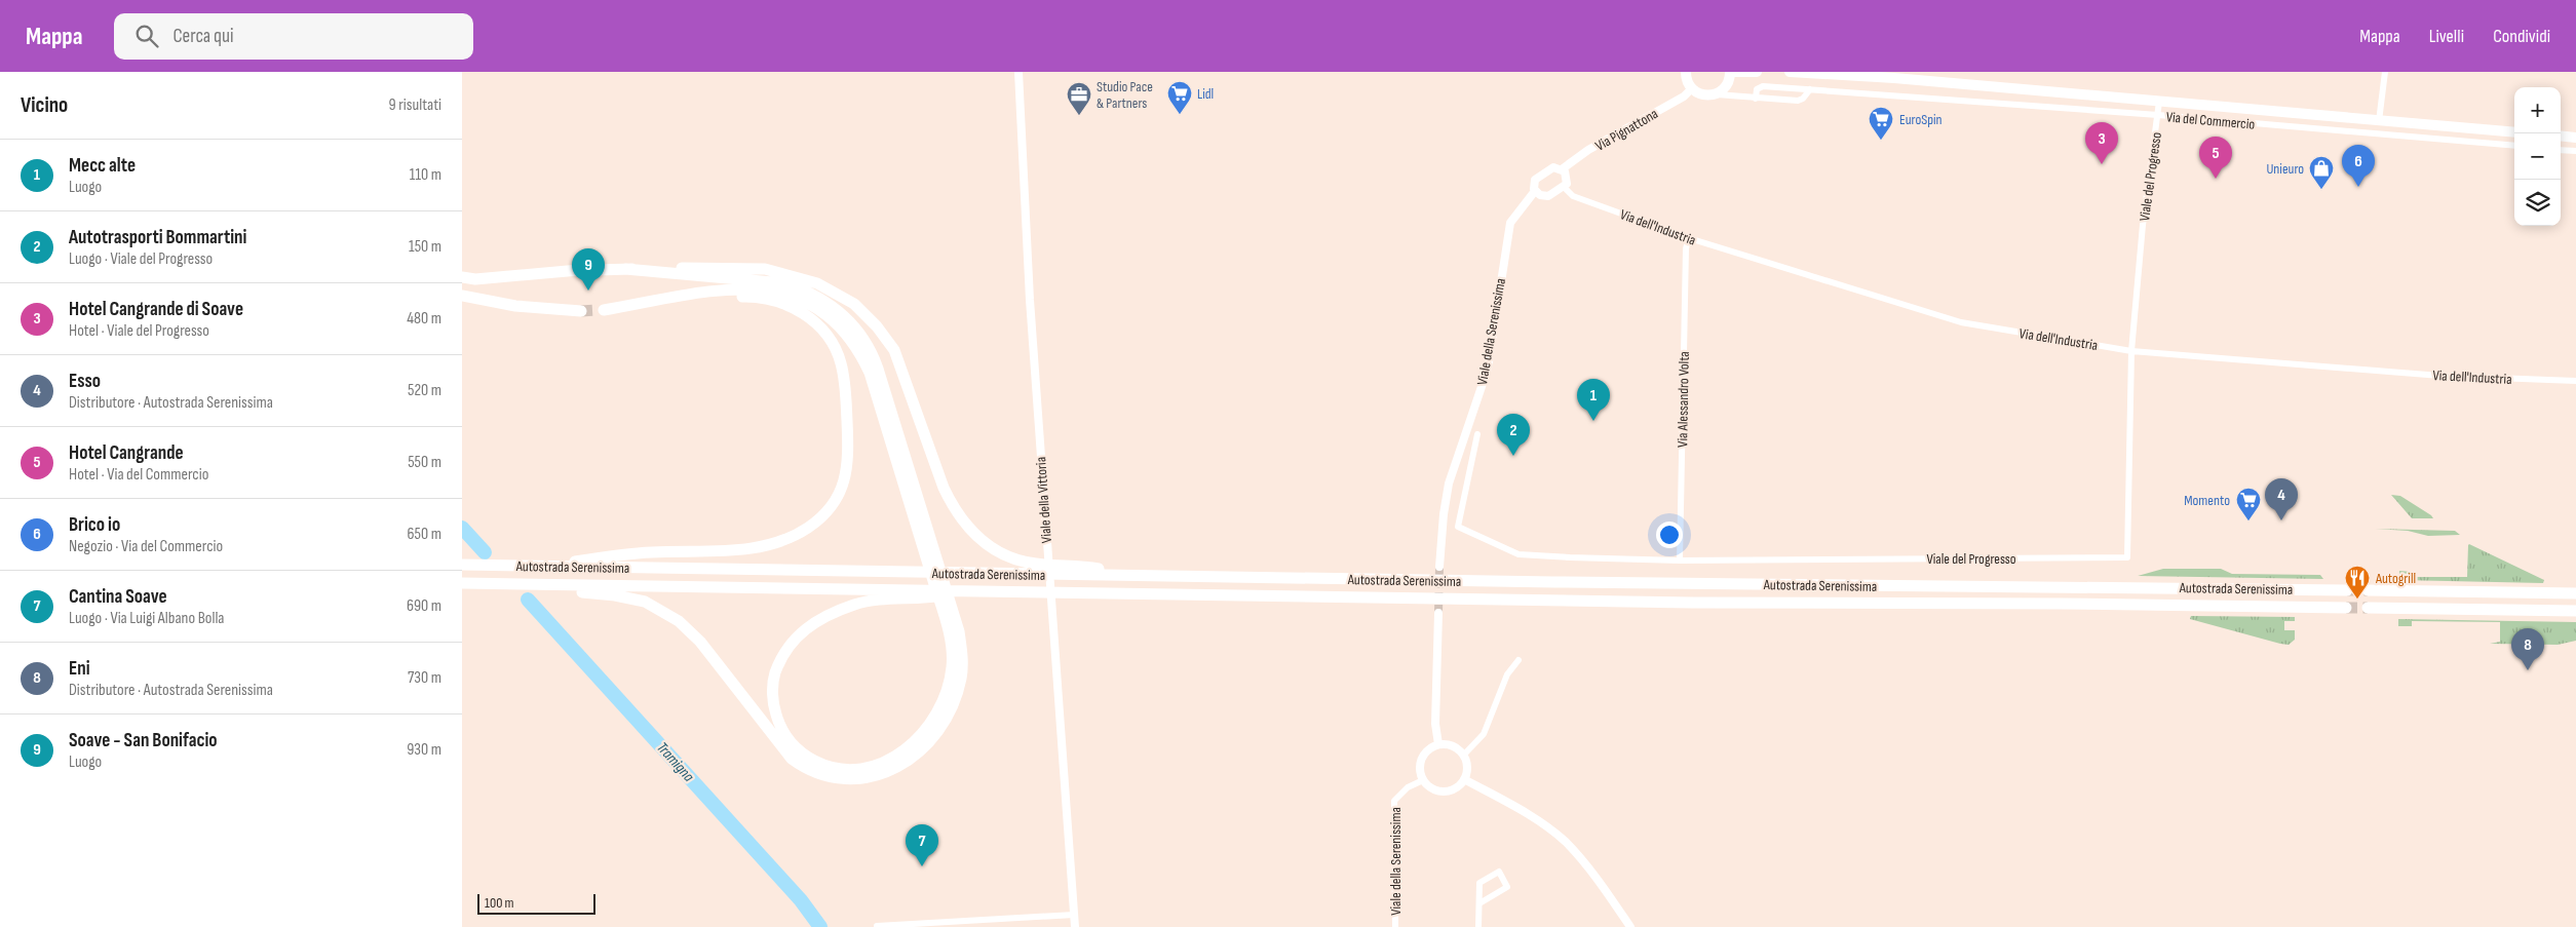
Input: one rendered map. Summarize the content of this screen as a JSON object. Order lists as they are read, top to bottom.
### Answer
{
  "streets": {
    "highway": ["Autostrada Serenissima"],
    "street": [
      "Via del Commercio",
      "Via Pignattona",
      "Viale del Progresso",
      "Via dell'Industria",
      "Viale della Serenissima",
      "Via Alessandro Volta",
      "Viale della Vittoria"
    ]
  },
  "crossings": [
    ["Via del Commercio", "Viale del Progresso"],
    ["Via Pignattona", "Via dell'Industria"],
    ["Via Pignattona", "Viale della Serenissima"],
    ["Viale del Progresso", "Via dell'Industria"],
    ["Viale del Progresso", "Via Alessandro Volta"],
    ["Via dell'Industria", "Viale della Serenissima"],
    ["Via dell'Industria", "Via Alessandro Volta"]
  ],
  "water": ["Tramigna"],
  "places": {
    "supermarket": ["Lidl", "EuroSpin", "Momento"],
    "office": ["Studio Pace & Partners"],
    "shop": ["Unieuro"],
    "restaurant": ["Autogrill"]
  },
  "scale_bar": "100 m",
  "page": {
    "header": "Mappa",
    "search": "Cerca qui",
    "nav": ["Mappa", "Livelli", "Condividi"],
    "heading": ["Vicino", "9 risultati"],
    "map_buttons": ["+", "−"],
    "pins": [
      "3",
      "5",
      "6",
      "9",
      "1",
      "2",
      "4",
      "8",
      "7"
    ],
    "list": [
      {
        "mark": "1",
        "name": "Mecc alte",
        "note": "Luogo",
        "value": "110 m"
      },
      {
        "mark": "2",
        "name": "Autotrasporti Bommartini",
        "note": "Luogo · Viale del Progresso",
        "value": "150 m"
      },
      {
        "mark": "3",
        "name": "Hotel Cangrande di Soave",
        "note": "Hotel · Viale del Progresso",
        "value": "480 m"
      },
      {
        "mark": "4",
        "name": "Esso",
        "note": "Distributore · Autostrada Serenissima",
        "value": "520 m"
      },
      {
        "mark": "5",
        "name": "Hotel Cangrande",
        "note": "Hotel · Via del Commercio",
        "value": "550 m"
      },
      {
        "mark": "6",
        "name": "Brico io",
        "note": "Negozio · Via del Commercio",
        "value": "650 m"
      },
      {
        "mark": "7",
        "name": "Cantina Soave",
        "note": "Luogo · Via Luigi Albano Bolla",
        "value": "690 m"
      },
      {
        "mark": "8",
        "name": "Eni",
        "note": "Distributore · Autostrada Serenissima",
        "value": "730 m"
      },
      {
        "mark": "9",
        "name": "Soave - San Bonifacio",
        "note": "Luogo",
        "value": "930 m"
      }
    ],
    "scale": "100 m"
  }
}
